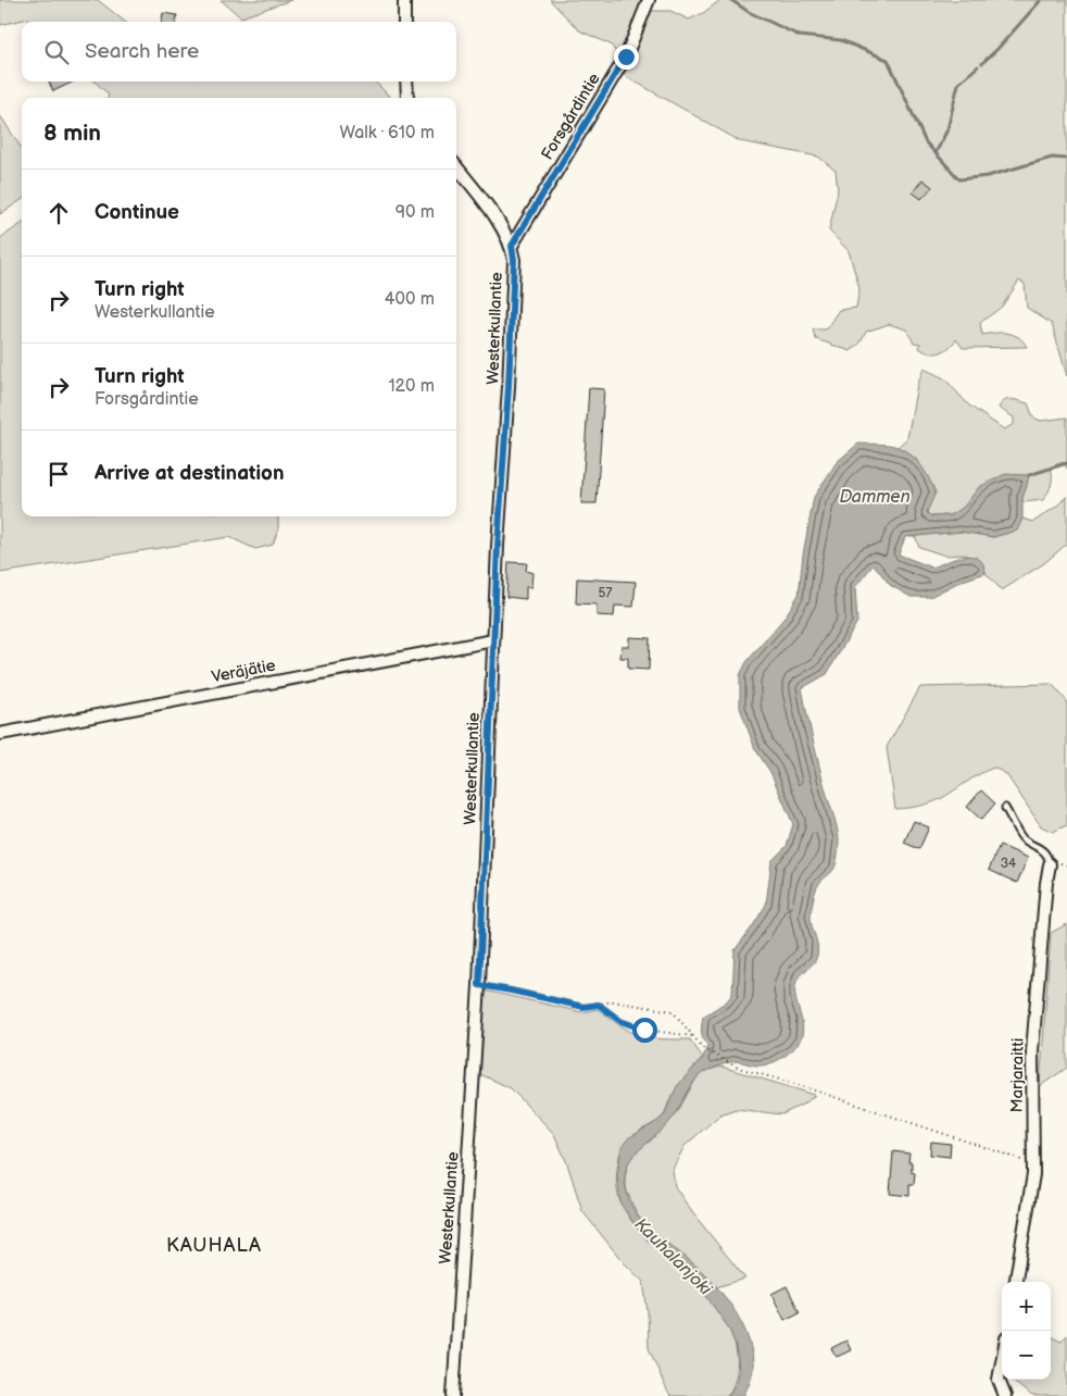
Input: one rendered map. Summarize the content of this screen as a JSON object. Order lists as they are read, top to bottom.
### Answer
{
  "streets": {
    "street": [
      "Forsgårdintie",
      "Westerkullantie",
      "Veräjätie",
      "Marjaraitti"
    ]
  },
  "crossings": [
    ["Forsgårdintie", "Westerkullantie"],
    ["Westerkullantie", "Veräjätie"]
  ],
  "districts": ["KAUHALA"],
  "water": ["Dammen", "Kauhalanjoki"],
  "house_numbers": ["57", "34"],
  "page": {
    "search": "Search here",
    "heading": ["8 min", "Walk · 610 m"],
    "list": [
      ["Continue", "90 m"],
      ["Turn right", "Westerkullantie", "400 m"],
      ["Turn right", "Forsgårdintie", "120 m"],
      "Arrive at destination"
    ],
    "map_buttons": ["+", "−"]
  }
}
